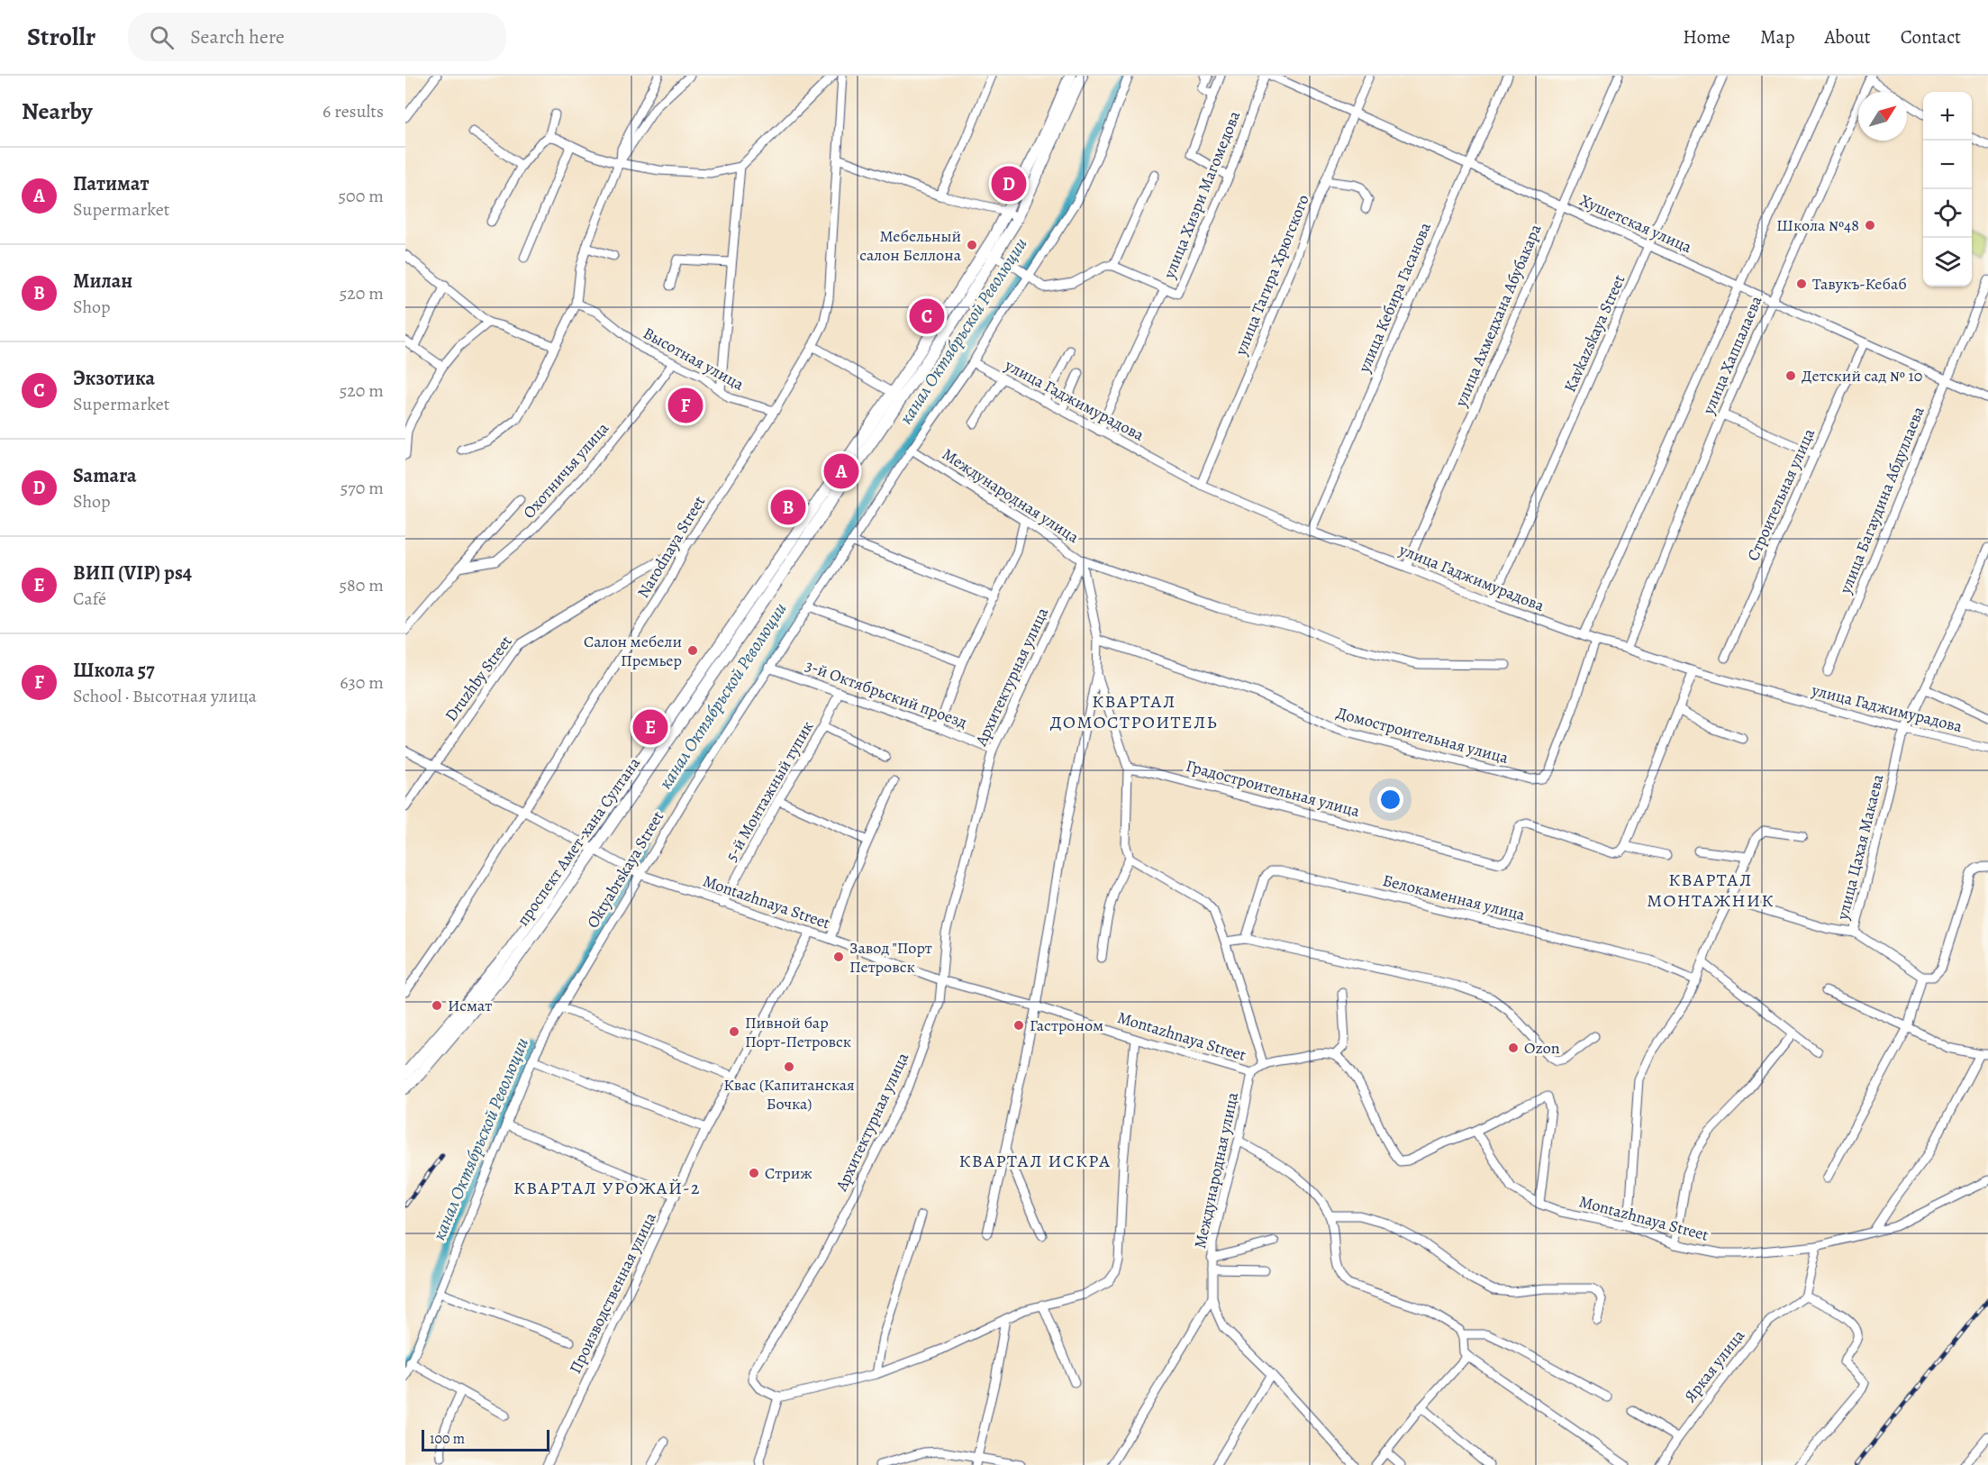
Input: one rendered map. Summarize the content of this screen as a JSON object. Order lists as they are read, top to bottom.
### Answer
{
  "streets": {
    "main road": ["проспект Амет-хана Султана"],
    "street": [
      "улица Хизри Магомедова",
      "Хушетская улица",
      "улица Тагира Хрюгского",
      "улица Кебира Гасанова",
      "улица Ахмедхана Абубакара",
      "Kavkazskaya Street",
      "улица Хаппалаева",
      "Высотная улица",
      "улица Гаджимурадова",
      "Охотничья улица",
      "Строительная улица",
      "Международная улица",
      "улица Багаудина Абдуллаева",
      "Narodnaya Street",
      "Архитектурная улица",
      "Druzhby Street",
      "3-й Октябрьский проезд",
      "Домостроительная улица",
      "Градостроительная улица",
      "5-й Монтажный тупик",
      "улица Цахая Макаева",
      "Oktyabrskaya Street",
      "Белокаменная улица",
      "Montazhnaya Street",
      "Производственная улица",
      "Яркая улица"
    ]
  },
  "crossings": [
    ["улица Хизри Магомедова", "улица Гаджимурадова"],
    ["Хушетская улица", "улица Тагира Хрюгского"],
    ["Хушетская улица", "улица Кебира Гасанова"],
    ["Хушетская улица", "улица Ахмедхана Абубакара"],
    ["Хушетская улица", "Kavkazskaya Street"],
    ["Хушетская улица", "улица Хаппалаева"],
    ["Хушетская улица", "Строительная улица"],
    ["Хушетская улица", "улица Багаудина Абдуллаева"],
    ["улица Тагира Хрюгского", "улица Гаджимурадова"],
    ["улица Кебира Гасанова", "улица Гаджимурадова"],
    ["улица Ахмедхана Абубакара", "улица Гаджимурадова"],
    ["Kavkazskaya Street", "улица Гаджимурадова"],
    ["улица Хаппалаева", "улица Гаджимурадова"],
    ["Высотная улица", "Охотничья улица"],
    ["Высотная улица", "Narodnaya Street"],
    ["улица Гаджимурадова", "Домостроительная улица"],
    ["улица Гаджимурадова", "улица Цахая Макаева"],
    ["улица Гаджимурадова", "Oktyabrskaya Street"],
    ["Международная улица", "Архитектурная улица"],
    ["Международная улица", "Домостроительная улица"],
    ["Международная улица", "Градостроительная улица"],
    ["Международная улица", "Oktyabrskaya Street"],
    ["Международная улица", "Montazhnaya Street"],
    ["Narodnaya Street", "Druzhby Street"],
    ["Narodnaya Street", "Montazhnaya Street"],
    ["Архитектурная улица", "3-й Октябрьский проезд"],
    ["Архитектурная улица", "Montazhnaya Street"],
    ["Druzhby Street", "Montazhnaya Street"],
    ["3-й Октябрьский проезд", "5-й Монтажный тупик"],
    ["3-й Октябрьский проезд", "Oktyabrskaya Street"],
    ["5-й Монтажный тупик", "Montazhnaya Street"],
    ["проспект Амет-хана Султана", "Montazhnaya Street"],
    ["Oktyabrskaya Street", "Montazhnaya Street"],
    ["Montazhnaya Street", "Производственная улица"]
  ],
  "districts": [
    "КВАРТАЛ ДОМОСТРОИТЕЛЬ",
    "КВАРТАЛ МОНТАЖНИК",
    "КВАРТАЛ ИСКРА",
    "КВАРТАЛ УРОЖАЙ-2"
  ],
  "water": ["канал Октябрьской Революции"],
  "places": [
    "Школа №48",
    "Мебельный салон Беллона",
    "Тавукъ-Кебаб",
    "Детский сад № 10",
    "Салон мебели Премьер",
    "Завод \"Порт Петровск",
    "Исмат",
    "Гастроном",
    "Пивной бар Порт-Петровск",
    "Ozon",
    "Квас (Капитанская Бочка)",
    "Стриж"
  ],
  "scale_bar": "100 m",
  "north": "top right",
  "page": {
    "header": "Strollr",
    "search": "Search here",
    "nav": [
      "Home",
      "Map",
      "About",
      "Contact"
    ],
    "heading": ["Nearby", "6 results"],
    "map_buttons": ["+", "−"],
    "list": [
      {
        "mark": "A",
        "name": "Патимат",
        "note": "Supermarket",
        "value": "500 m"
      },
      {
        "mark": "B",
        "name": "Милан",
        "note": "Shop",
        "value": "520 m"
      },
      {
        "mark": "C",
        "name": "Экзотика",
        "note": "Supermarket",
        "value": "520 m"
      },
      {
        "mark": "D",
        "name": "Samara",
        "note": "Shop",
        "value": "570 m"
      },
      {
        "mark": "E",
        "name": "ВИП (VIP) ps4",
        "note": "Café",
        "value": "580 m"
      },
      {
        "mark": "F",
        "name": "Школа 57",
        "note": "School · Высотная улица",
        "value": "630 m"
      }
    ],
    "pins": [
      "D",
      "C",
      "F",
      "A",
      "B",
      "E"
    ],
    "scale": "100 m"
  }
}
